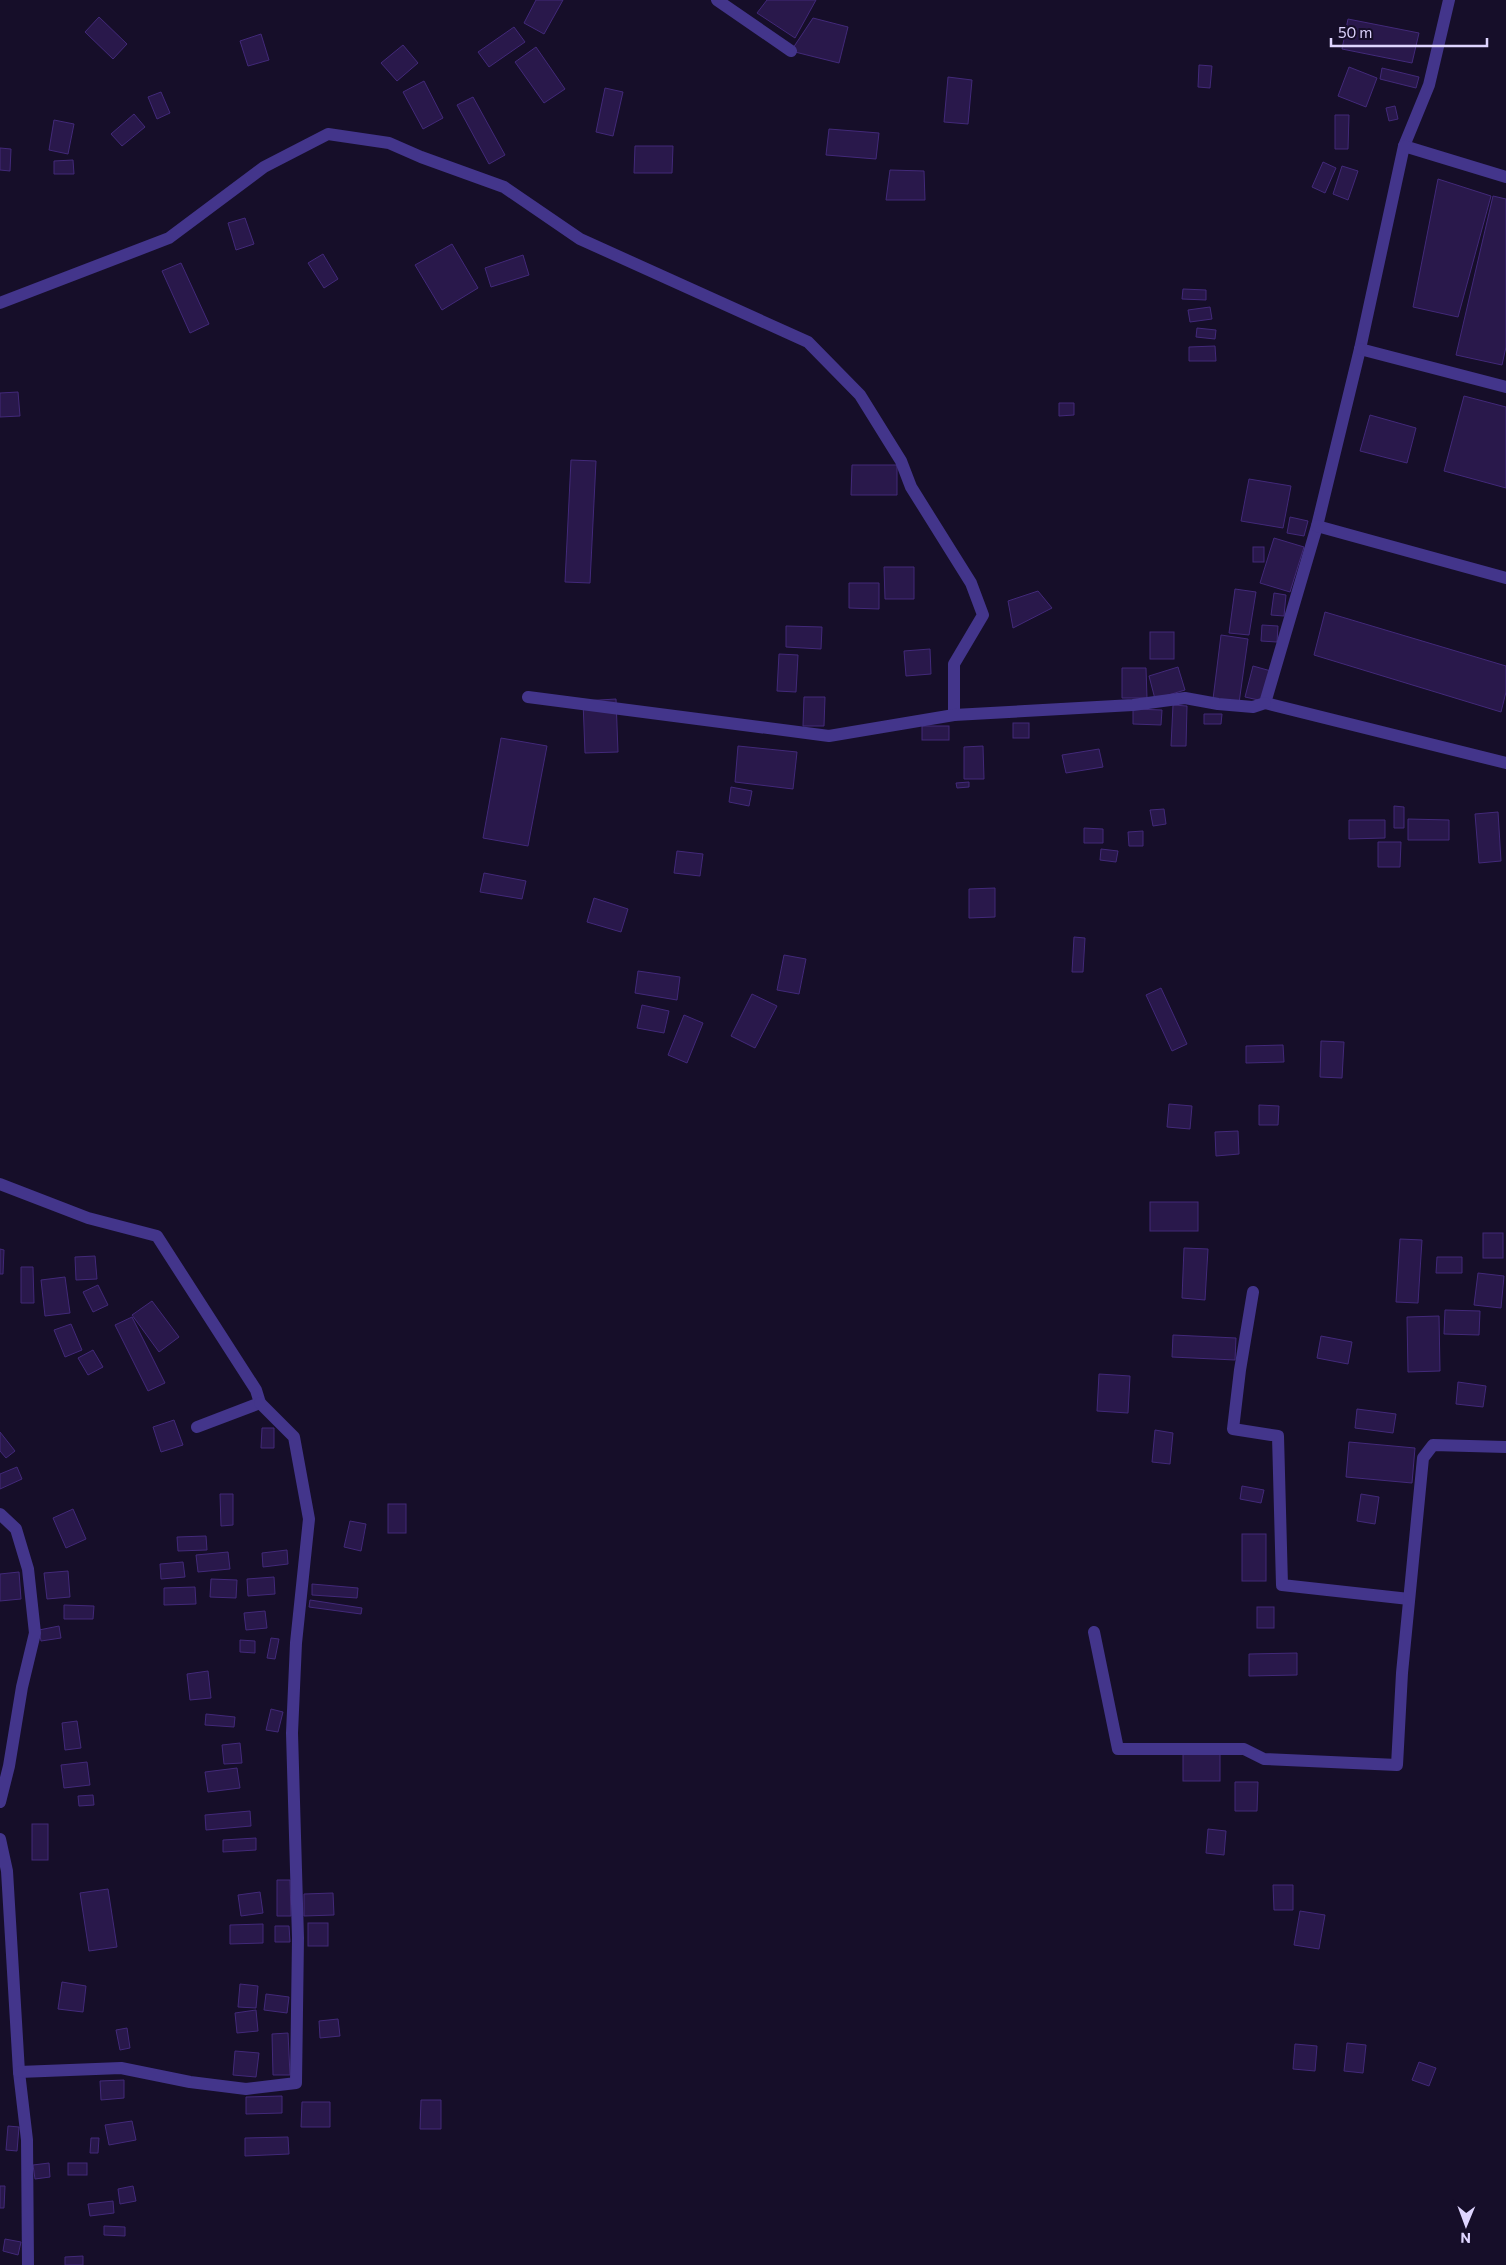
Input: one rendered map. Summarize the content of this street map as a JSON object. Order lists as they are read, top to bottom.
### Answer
{
  "scale_bar": "50 m",
  "north": "bottom"
}
